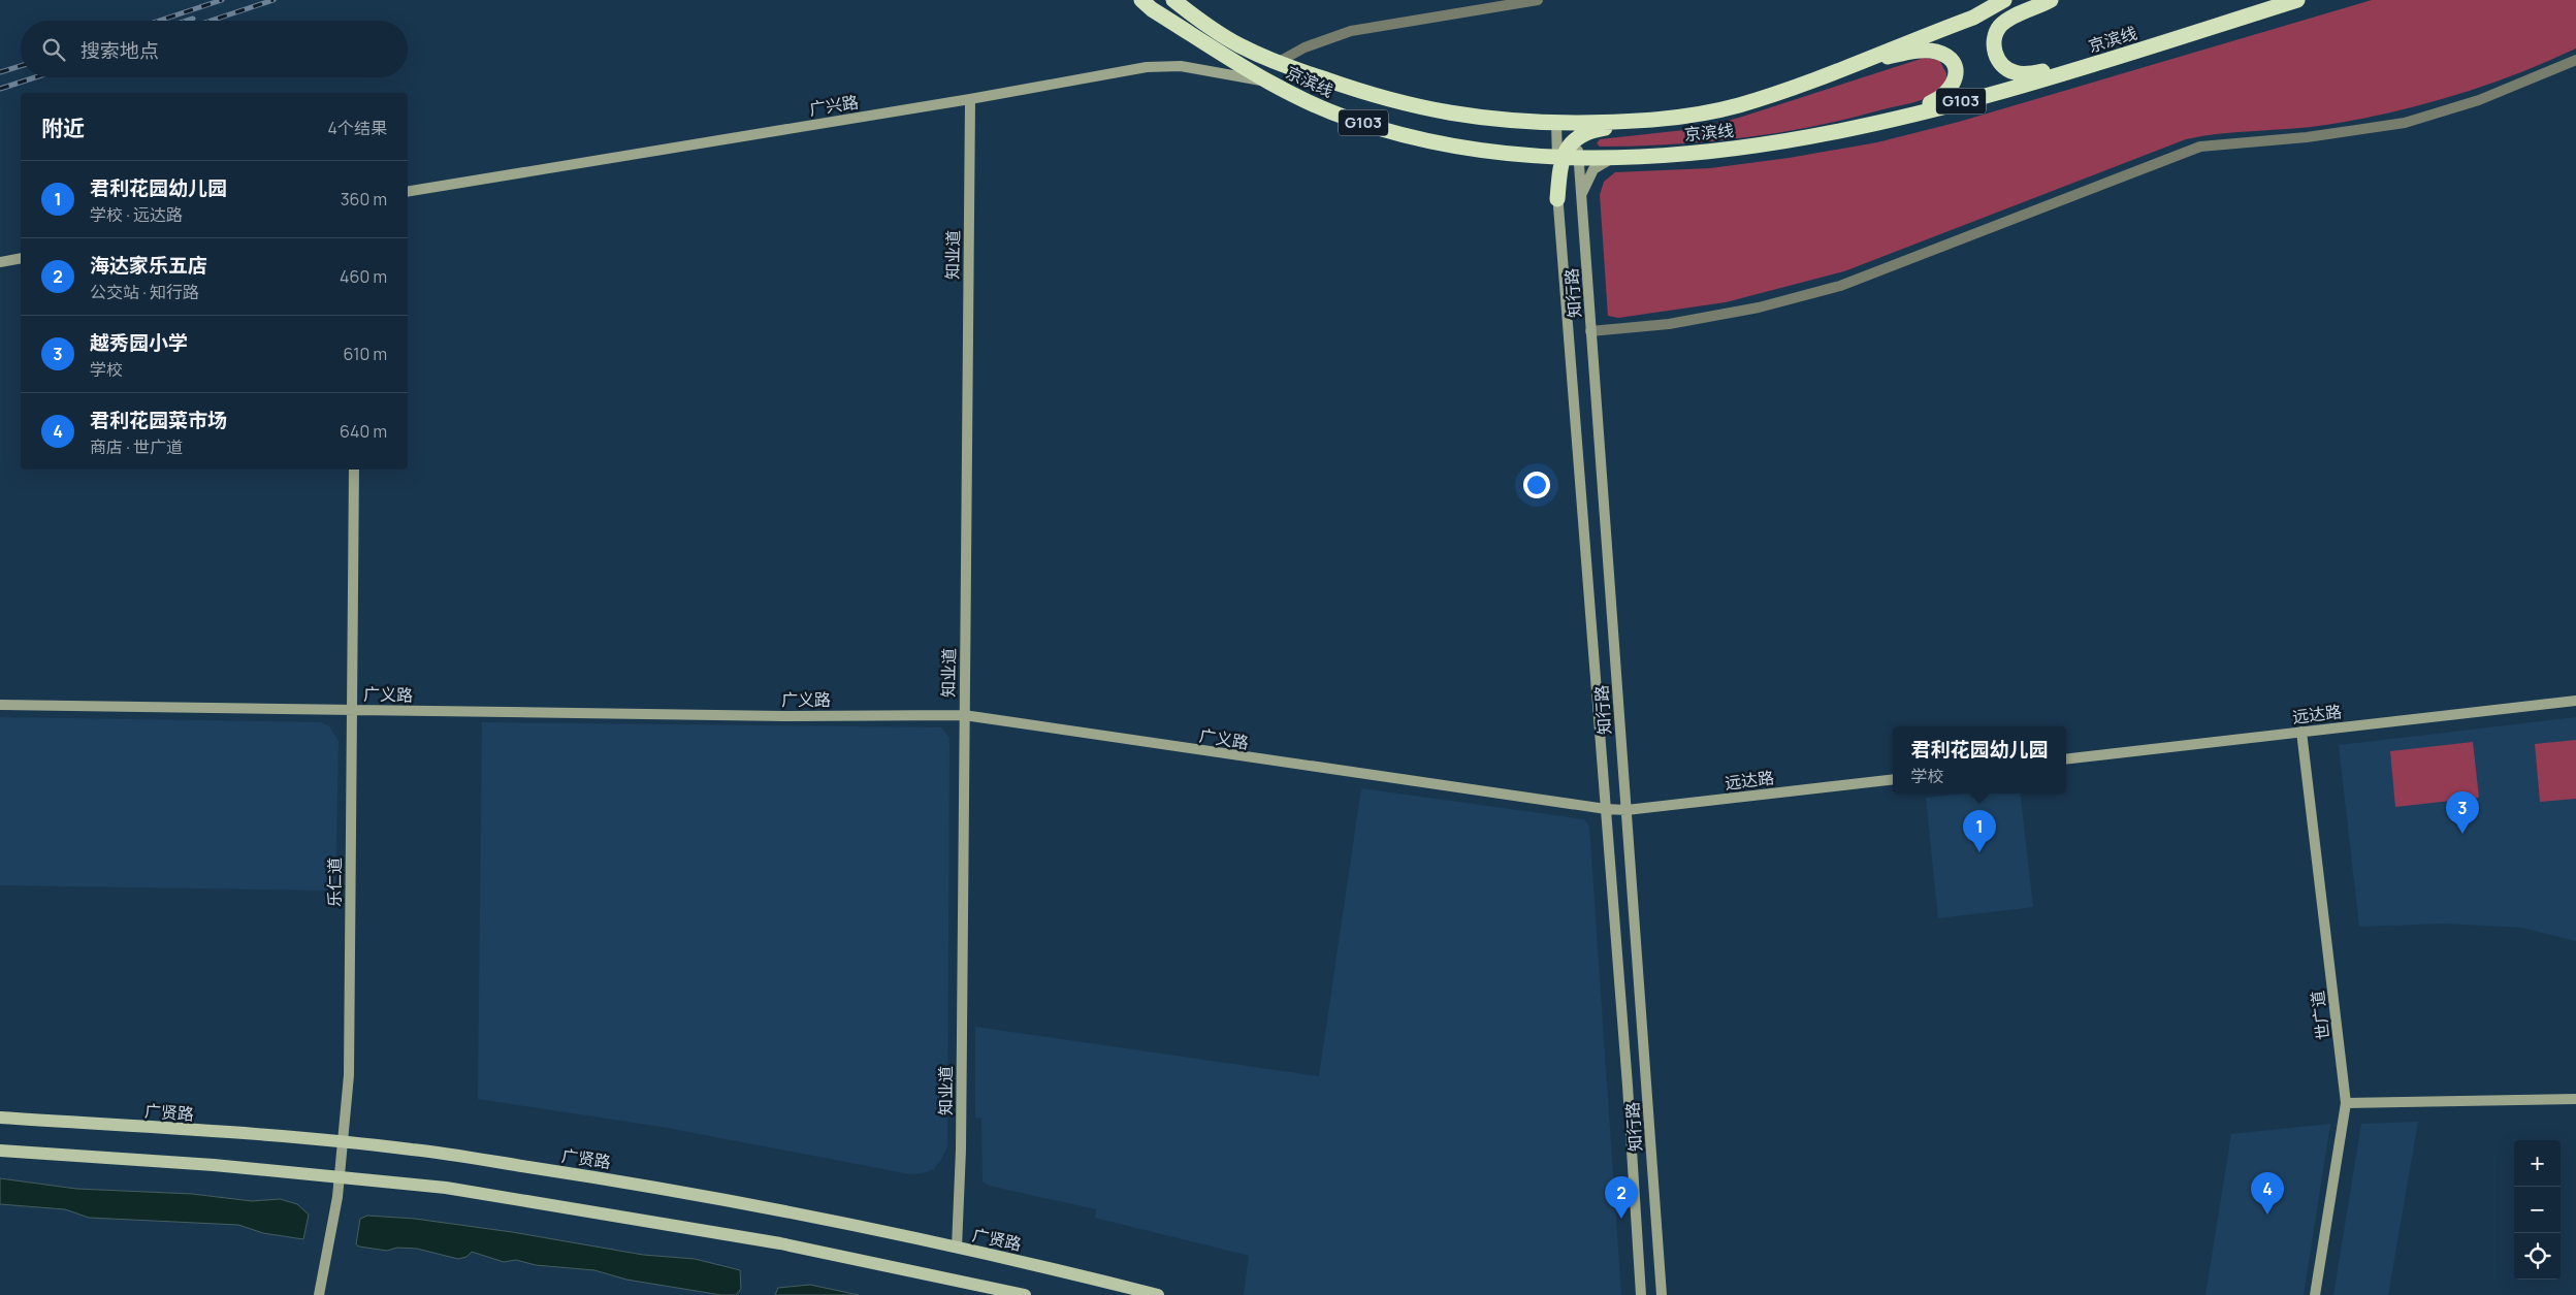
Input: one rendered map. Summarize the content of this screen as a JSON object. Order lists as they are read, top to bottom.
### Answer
{
  "streets": {
    "highway": ["京滨线", "G103"],
    "main road": ["广贤路"],
    "street": [
      "广兴路",
      "知业道",
      "知行路",
      "广义路",
      "远达路",
      "乐仁道",
      "世广道"
    ]
  },
  "crossings": [
    ["京滨线", "广兴路"],
    ["京滨线", "知行路"],
    ["广兴路", "知业道"],
    ["知业道", "广义路"],
    ["知业道", "广贤路"],
    ["知行路", "广义路"],
    ["知行路", "远达路"],
    ["广义路", "远达路"],
    ["广义路", "乐仁道"],
    ["远达路", "世广道"],
    ["乐仁道", "广贤路"]
  ],
  "page": {
    "search": "搜索地点",
    "heading": ["附近", "4个结果"],
    "list": [
      {
        "mark": "1",
        "name": "君利花园幼儿园",
        "note": "学校 · 远达路",
        "value": "360 m"
      },
      {
        "mark": "2",
        "name": "海达家乐五店",
        "note": "公交站 · 知行路",
        "value": "460 m"
      },
      {
        "mark": "3",
        "name": "越秀园小学",
        "note": "学校",
        "value": "610 m"
      },
      {
        "mark": "4",
        "name": "君利花园菜市场",
        "note": "商店 · 世广道",
        "value": "640 m"
      }
    ],
    "popup": ["君利花园幼儿园", "学校"],
    "pins": [
      "3",
      "1",
      "4",
      "2"
    ],
    "map_buttons": ["+", "−"]
  }
}
